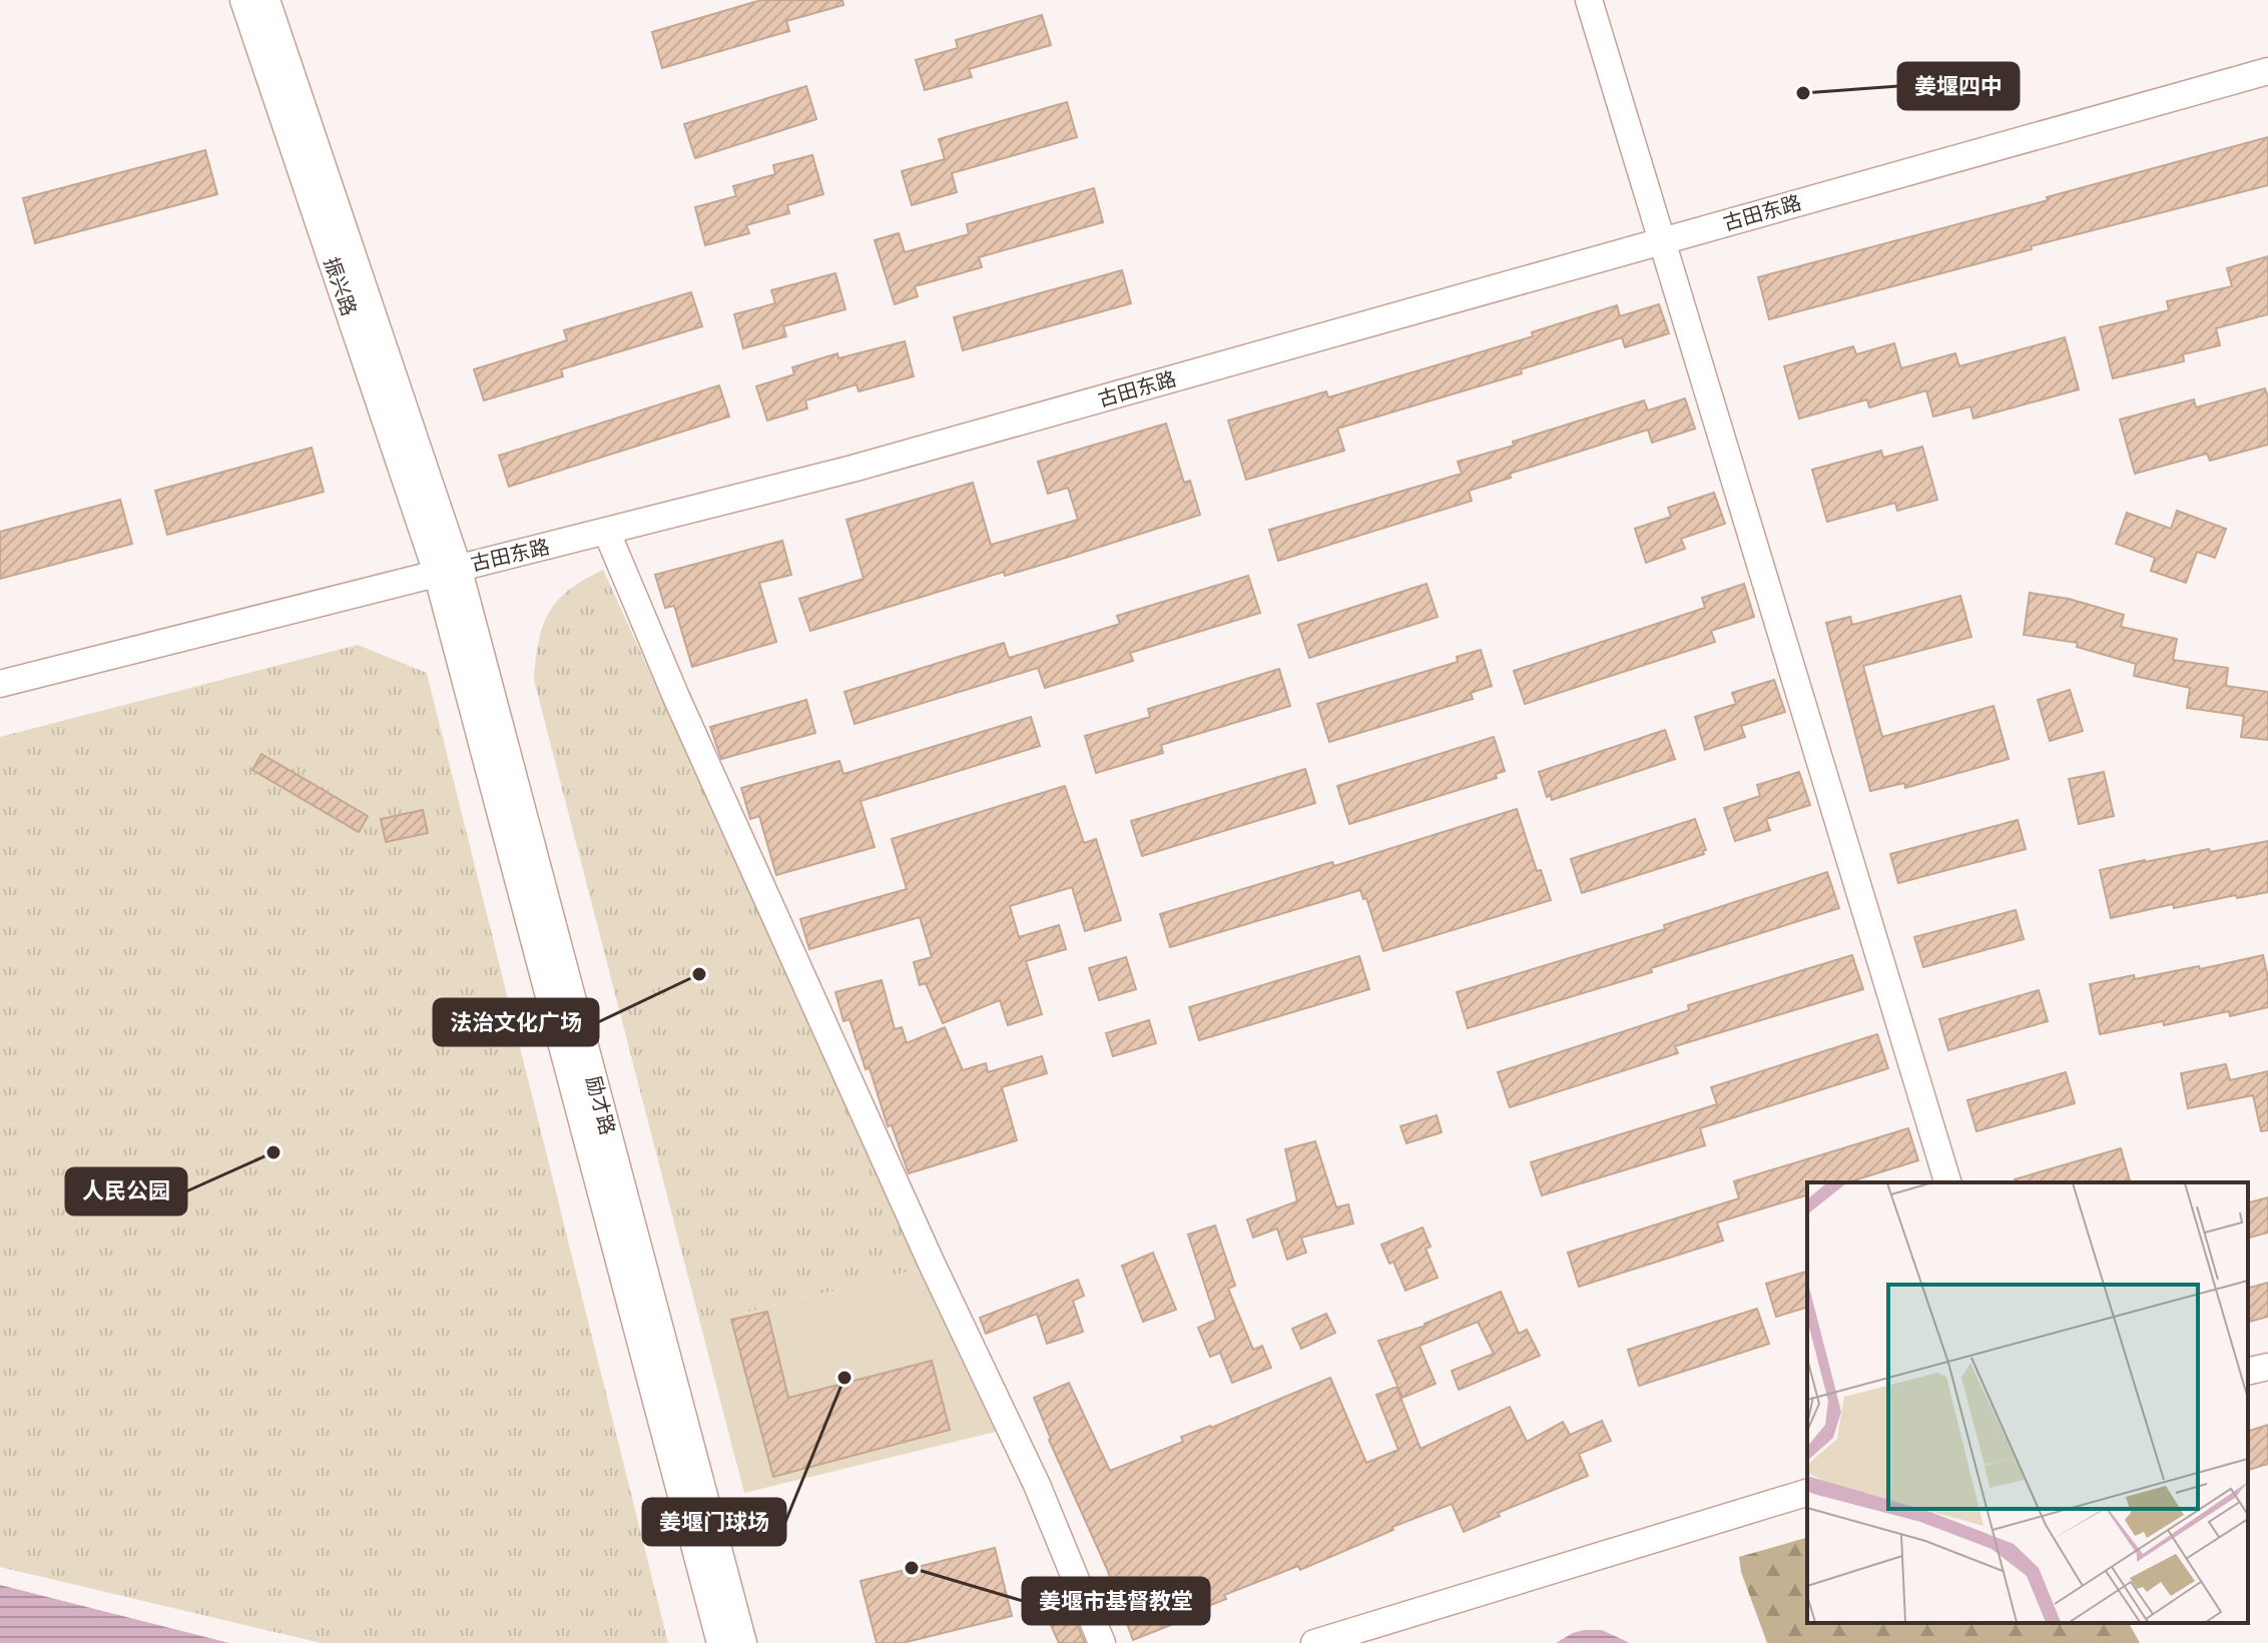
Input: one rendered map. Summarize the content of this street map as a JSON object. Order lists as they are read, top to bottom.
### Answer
{
  "streets": {
    "street": ["古田东路", "振兴路", "励才路"]
  },
  "crossings": [
    ["古田东路", "振兴路"],
    ["古田东路", "励才路"],
    ["振兴路", "励才路"]
  ],
  "places": [
    "姜堰四中",
    "法治文化广场",
    "人民公园",
    "姜堰门球场",
    "姜堰市基督教堂"
  ]
}
